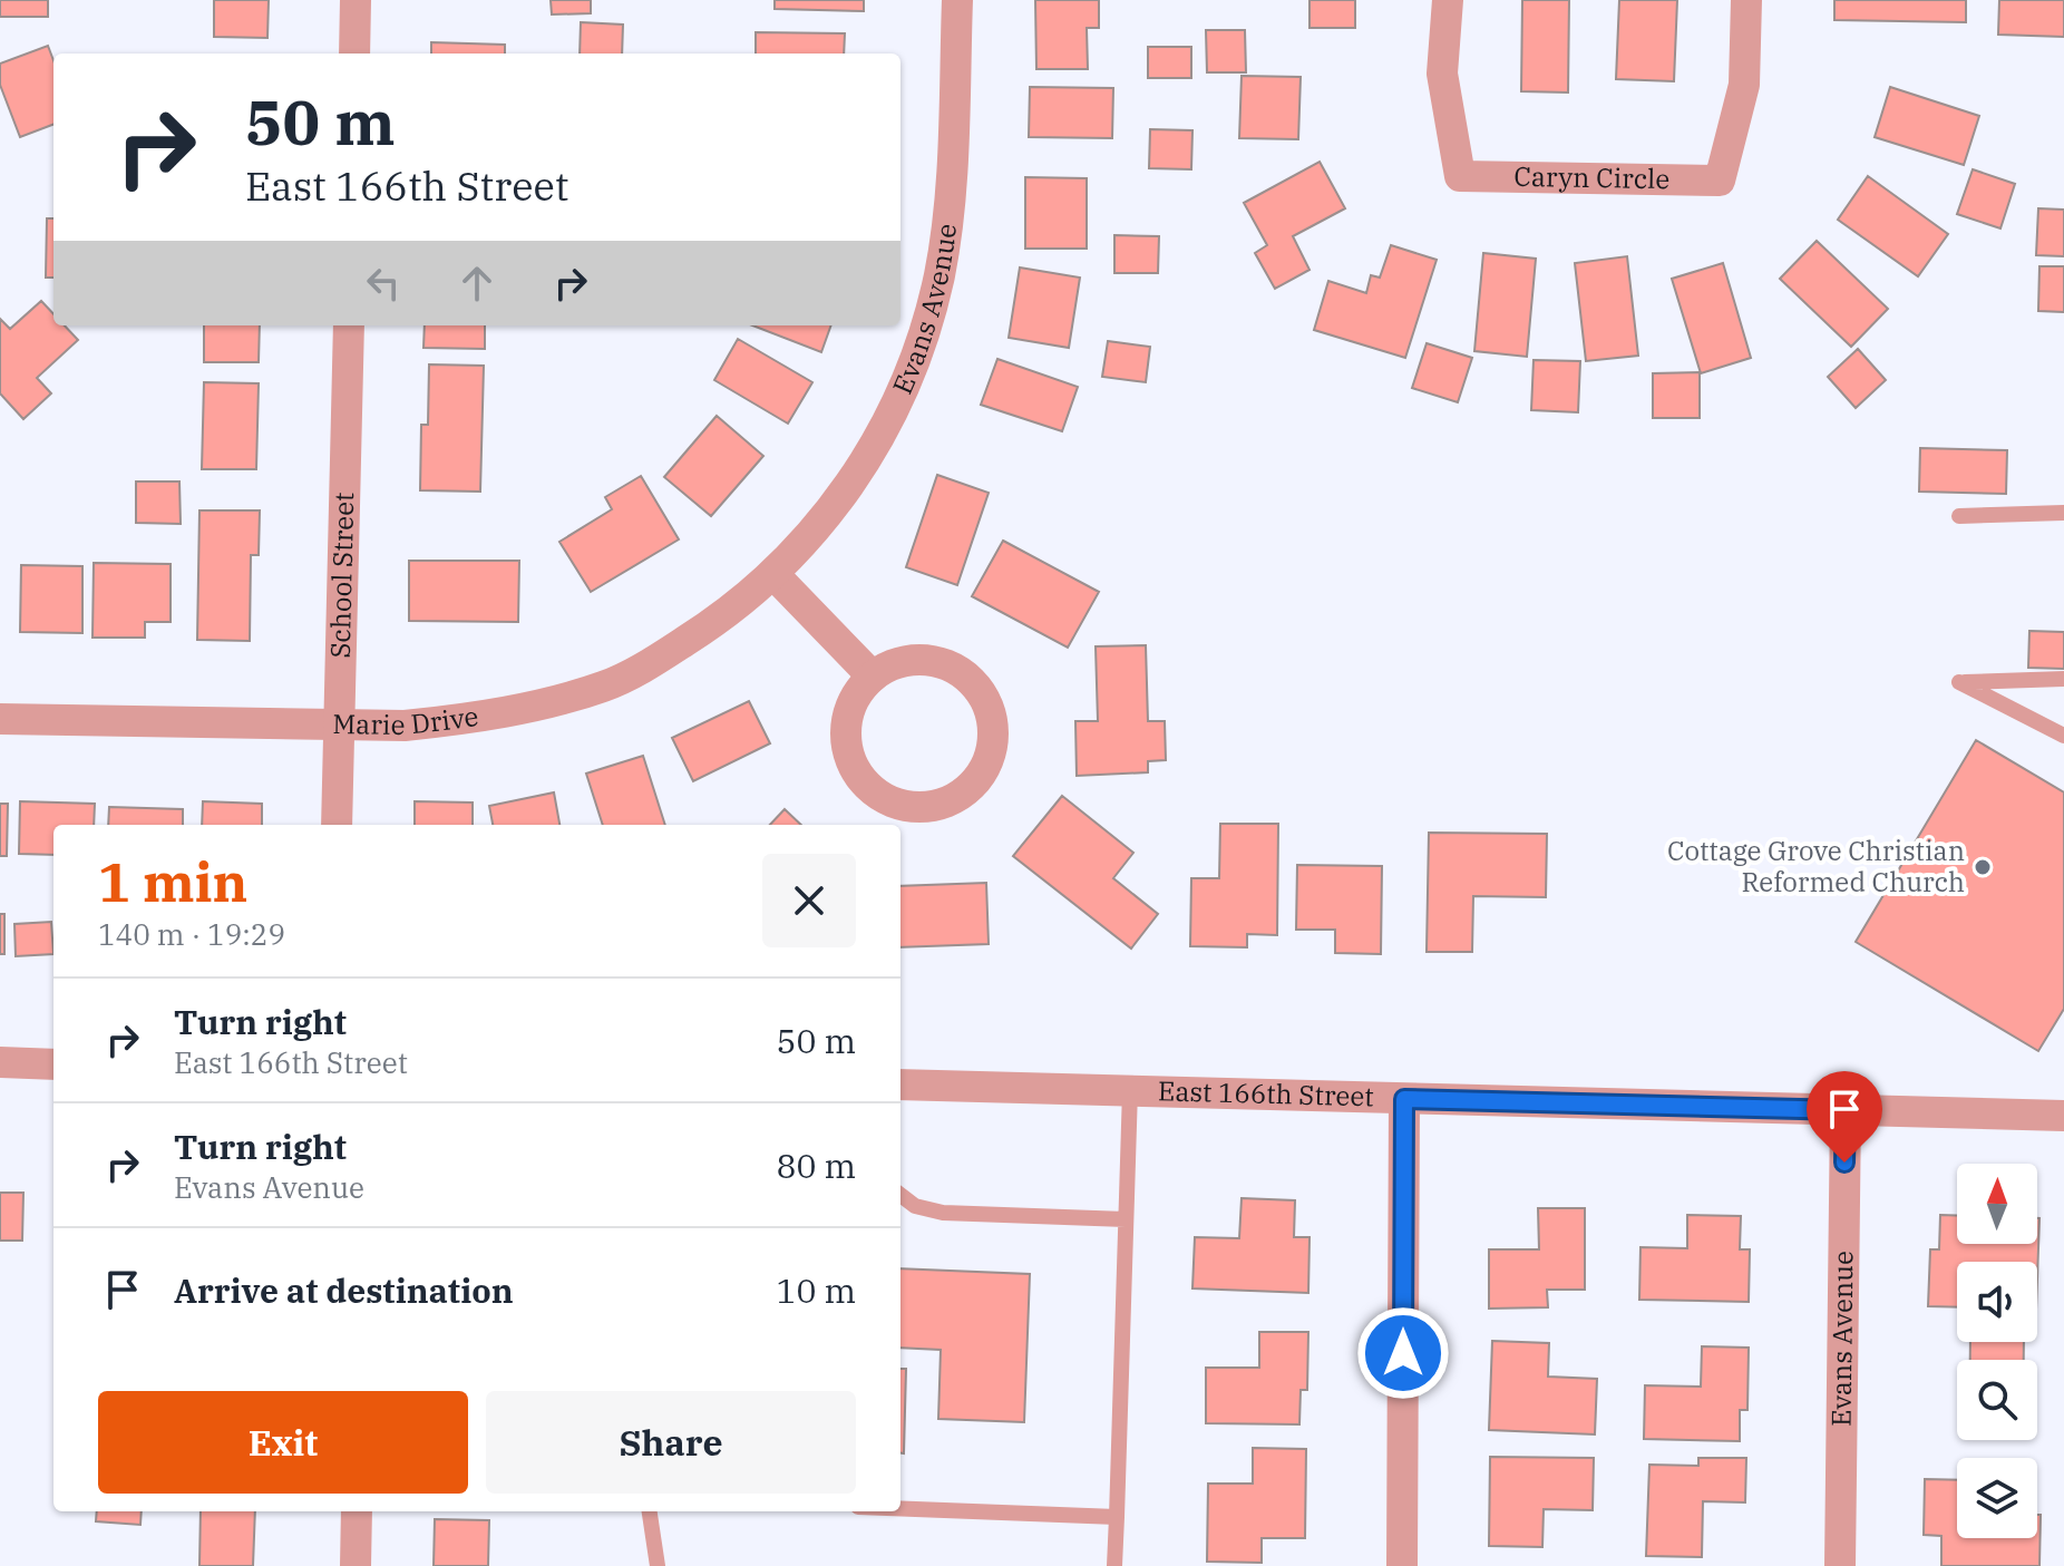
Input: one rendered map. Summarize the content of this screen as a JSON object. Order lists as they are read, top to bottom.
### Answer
{
  "streets": {
    "street": [
      "Caryn Circle",
      "Evans Avenue",
      "School Street",
      "Marie Drive",
      "East 166th Street"
    ]
  },
  "crossings": [
    ["Evans Avenue", "Marie Drive"],
    ["Evans Avenue", "East 166th Street"],
    ["School Street", "Marie Drive"]
  ],
  "places": ["Cottage Grove Christian Reformed Church"],
  "north": "top",
  "page": {
    "turn": ["50 m", "East 166th Street"],
    "heading": ["1 min", "140 m · 19:29"],
    "list": [
      {
        "name": "Turn right",
        "note": "East 166th Street",
        "value": "50 m"
      },
      {
        "name": "Turn right",
        "note": "Evans Avenue",
        "value": "80 m"
      },
      {
        "name": "Arrive at destination",
        "value": "10 m"
      }
    ],
    "buttons": ["Exit", "Share"]
  }
}
